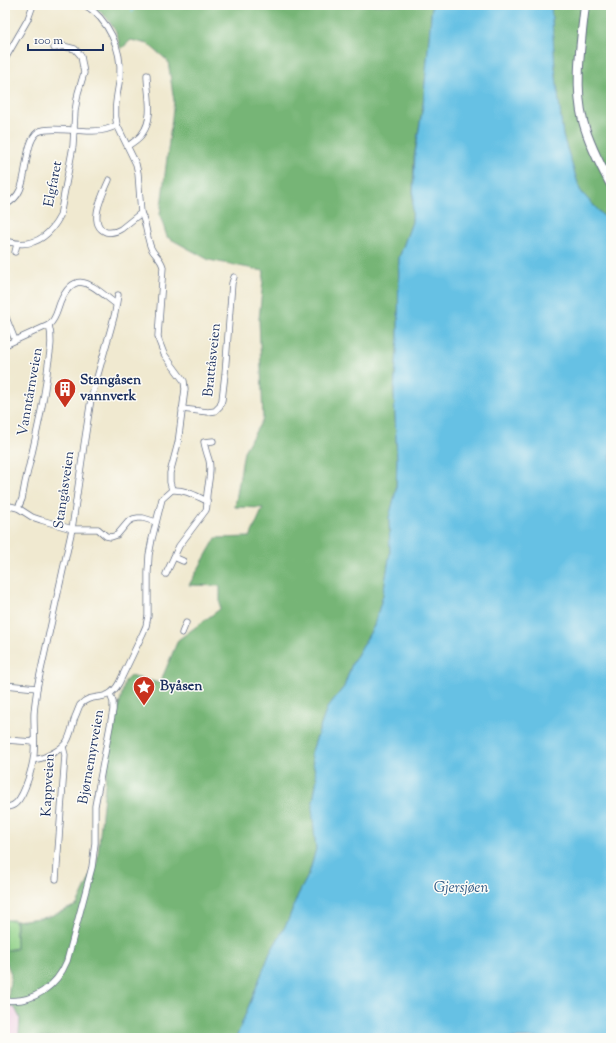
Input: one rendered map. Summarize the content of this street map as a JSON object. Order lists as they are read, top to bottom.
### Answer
{
  "streets": {
    "street": [
      "Elgfaret",
      "Brattåsveien",
      "Vanntårnveien",
      "Stangåsveien",
      "Bjørnemyrveien",
      "Kappveien"
    ]
  },
  "crossings": [
    ["Bjørnemyrveien", "Kappveien"]
  ],
  "water": ["Gjersjøen"],
  "places": {
    "building": ["Stangåsen vannverk"],
    "place": ["Byåsen"]
  },
  "scale_bar": "100 m"
}
